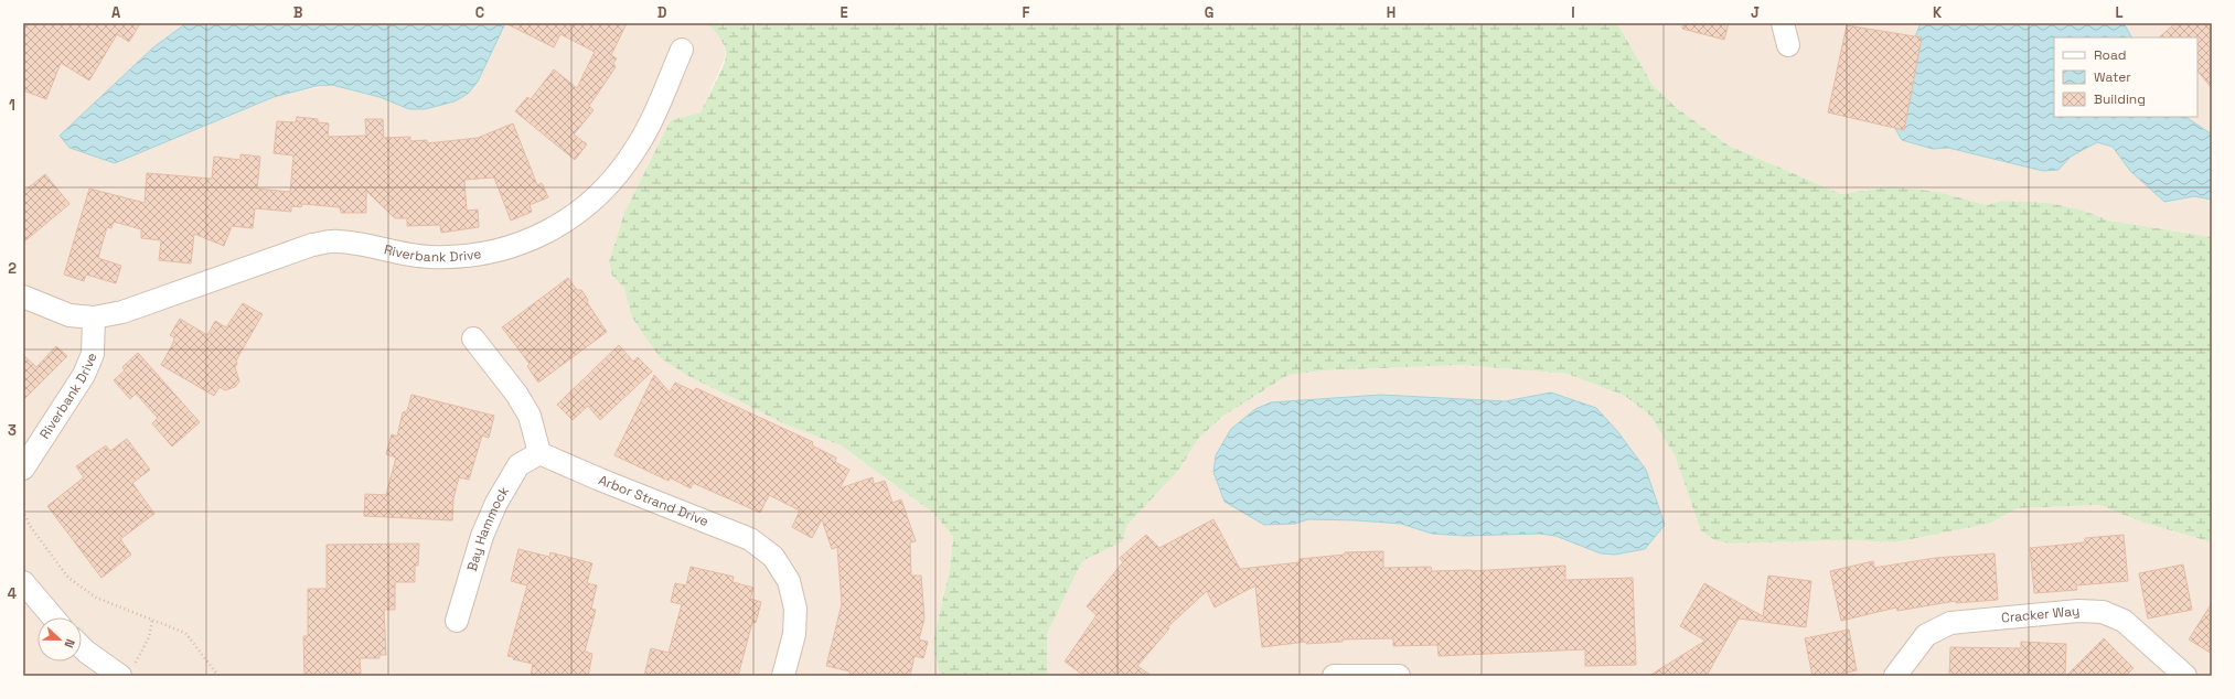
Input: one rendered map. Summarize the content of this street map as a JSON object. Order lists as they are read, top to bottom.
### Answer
{
  "streets": {
    "street": [
      "Riverbank Drive",
      "Arbor Strand Drive",
      "Bay Hammock",
      "Cracker Way"
    ]
  },
  "crossings": [
    ["Arbor Strand Drive", "Bay Hammock"]
  ],
  "legend": ["Road", "Water", "Building"],
  "north": "right",
  "grid": {
    "columns": [
      "A",
      "B",
      "C",
      "D",
      "E",
      "F",
      "G",
      "H",
      "I",
      "J",
      "K",
      "L"
    ],
    "rows": [
      "1",
      "2",
      "3",
      "4"
    ]
  }
}
